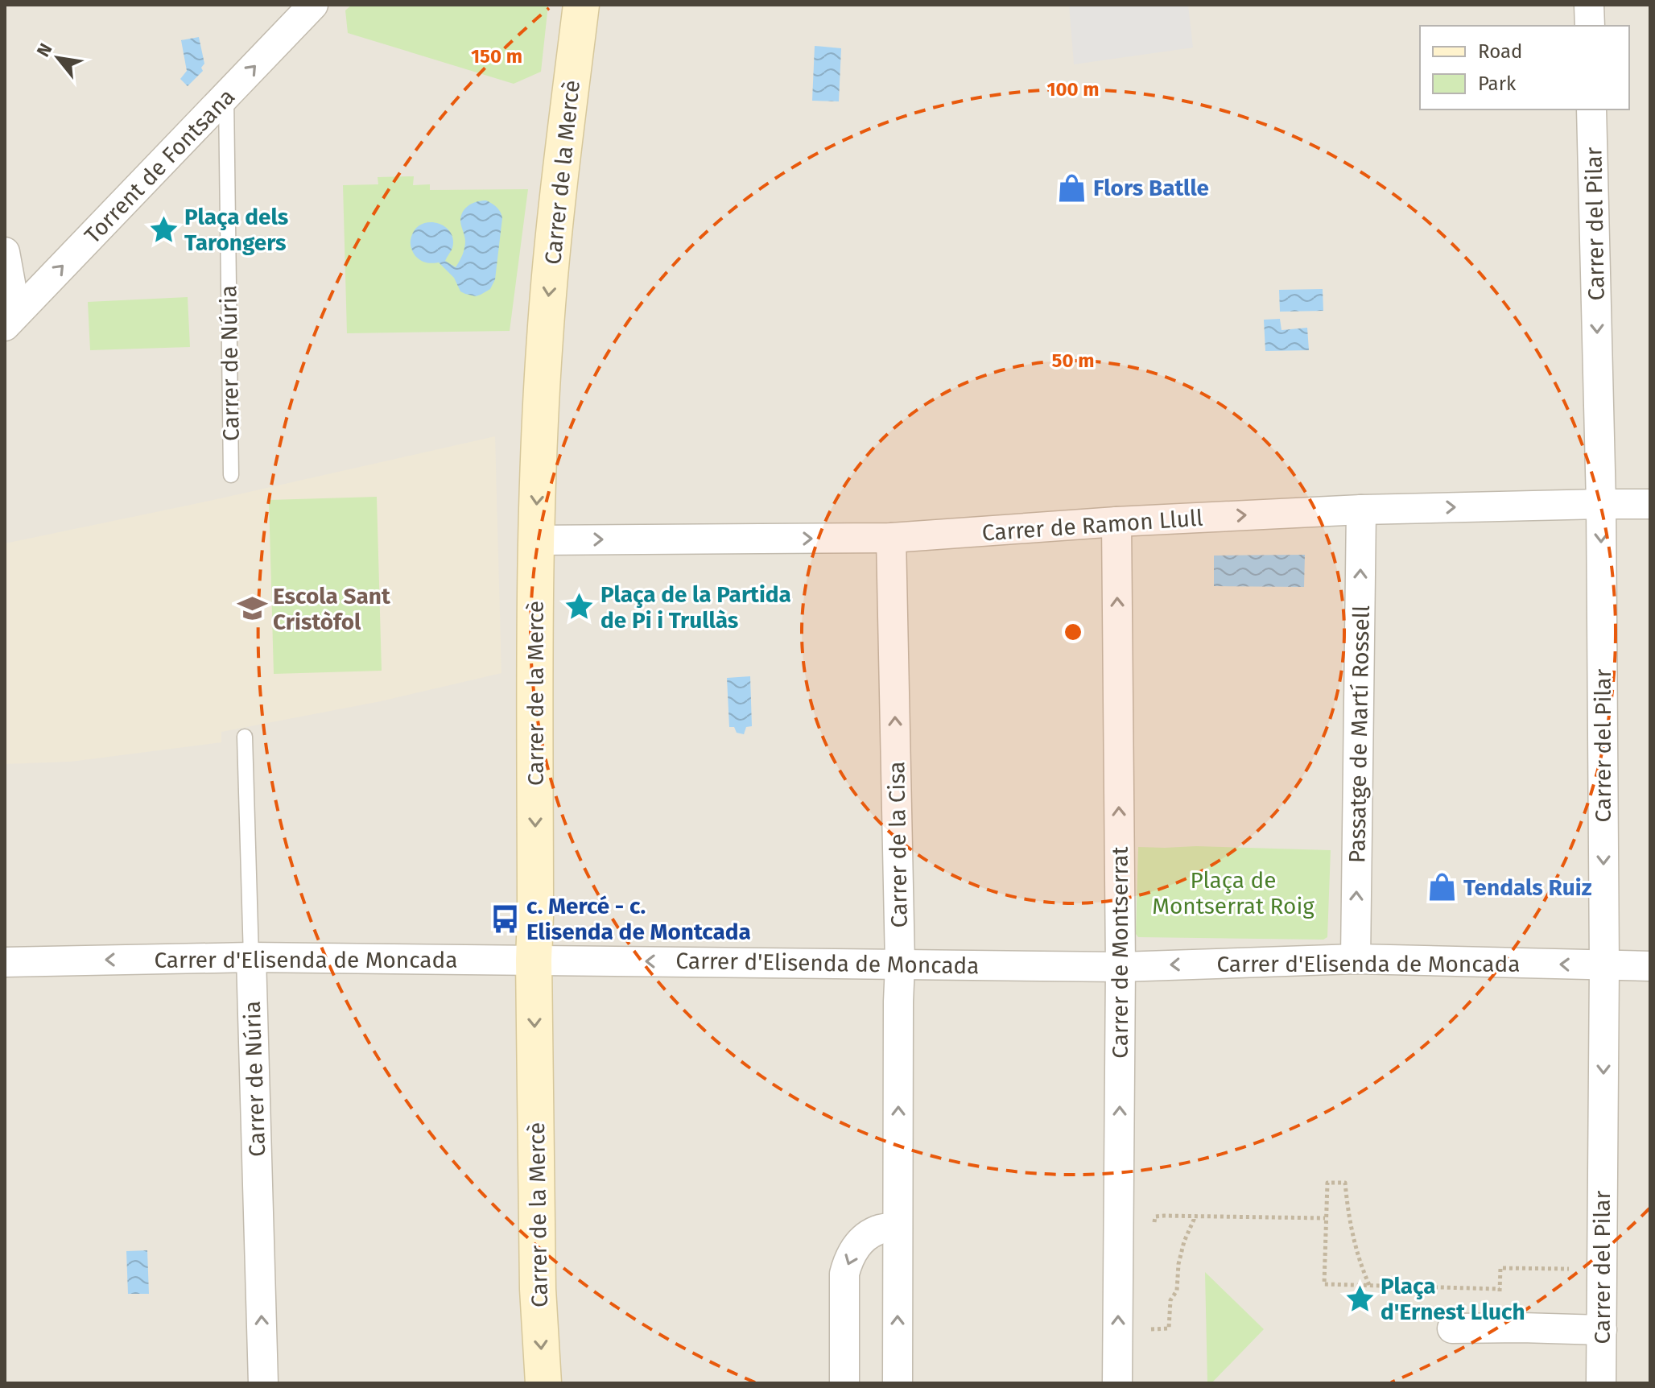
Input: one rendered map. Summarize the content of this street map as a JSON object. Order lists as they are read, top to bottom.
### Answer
{
  "streets": {
    "street": [
      "Torrent de Fontsana",
      "Carrer de la Mercè",
      "Carrer del Pilar",
      "Carrer de Núria",
      "Carrer de Ramon Llull",
      "Passatge de Martí Rossell",
      "Carrer de la Cisa",
      "Carrer de Montserrat",
      "Carrer d'Elisenda de Moncada"
    ]
  },
  "crossings": [
    ["Torrent de Fontsana", "Carrer de Núria"],
    ["Carrer de la Mercè", "Carrer de Ramon Llull"],
    ["Carrer de la Mercè", "Carrer d'Elisenda de Moncada"],
    ["Carrer del Pilar", "Carrer de Ramon Llull"],
    ["Carrer del Pilar", "Carrer d'Elisenda de Moncada"],
    ["Carrer de Núria", "Carrer d'Elisenda de Moncada"],
    ["Carrer de Ramon Llull", "Passatge de Martí Rossell"],
    ["Carrer de Ramon Llull", "Carrer de la Cisa"],
    ["Carrer de Ramon Llull", "Carrer de Montserrat"],
    ["Passatge de Martí Rossell", "Carrer d'Elisenda de Moncada"],
    ["Carrer de la Cisa", "Carrer d'Elisenda de Moncada"],
    ["Carrer de Montserrat", "Carrer d'Elisenda de Moncada"]
  ],
  "one_way": [
    "Torrent de Fontsana",
    "Carrer de la Mercè",
    "Carrer del Pilar",
    "Carrer de Núria",
    "Carrer de Ramon Llull",
    "Passatge de Martí Rossell",
    "Carrer de la Cisa",
    "Carrer de Montserrat",
    "Carrer d'Elisenda de Moncada"
  ],
  "parks": ["Plaça de Montserrat Roig"],
  "places": {
    "shop": ["Flors Batlle", "Tendals Ruiz"],
    "place": ["Plaça dels Tarongers", "Plaça de la Partida de Pi i Trullàs", "Plaça d'Ernest Lluch"],
    "school or university": ["Escola Sant Cristòfol"],
    "bus stop": ["c. Mercé - c. Elisenda de Montcada"]
  },
  "legend": ["Road", "Park"],
  "north": "top left",
  "rings": ["150 m", "100 m", "50 m"]
}
